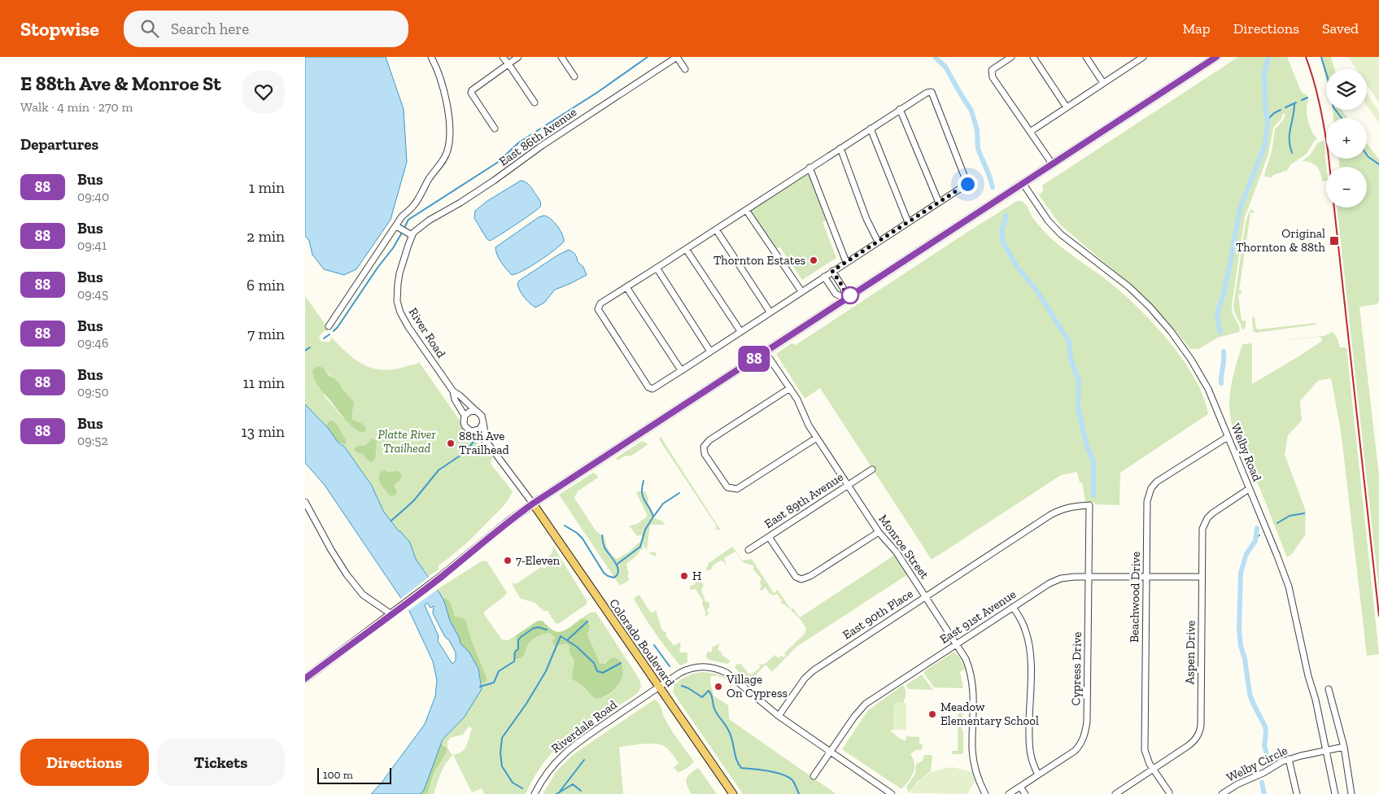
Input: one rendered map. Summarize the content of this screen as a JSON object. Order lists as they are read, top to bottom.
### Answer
{
  "streets": {
    "main road": ["Colorado Boulevard"],
    "street": [
      "East 86th Avenue",
      "River Road",
      "Welby Road",
      "East 89th Avenue",
      "Monroe Street",
      "Beachwood Drive",
      "East 90th Place",
      "East 91st Avenue",
      "Aspen Drive",
      "Cypress Drive",
      "Riverdale Road",
      "Welby Circle"
    ]
  },
  "crossings": [
    ["East 86th Avenue", "River Road"],
    ["Welby Road", "Beachwood Drive"],
    ["Welby Road", "Aspen Drive"],
    ["Welby Road", "Welby Circle"],
    ["East 89th Avenue", "Monroe Street"],
    ["Monroe Street", "East 90th Place"],
    ["Monroe Street", "East 91st Avenue"],
    ["Beachwood Drive", "East 91st Avenue"],
    ["Beachwood Drive", "Aspen Drive"],
    ["East 90th Place", "Cypress Drive"],
    ["East 91st Avenue", "Aspen Drive"],
    ["East 91st Avenue", "Cypress Drive"],
    ["Colorado Boulevard", "Riverdale Road"]
  ],
  "parks": ["Platte River Trailhead"],
  "places": {
    "transit": ["Original Thornton & 88th"],
    "other": [
      "Thornton Estates",
      "88th Ave Trailhead",
      "7-Eleven",
      "H",
      "Village On Cypress",
      "Meadow Elementary School"
    ]
  },
  "lines": ["bus line 88"],
  "scale_bar": "100 m",
  "page": {
    "header": "Stopwise",
    "search": "Search here",
    "nav": ["Map", "Directions", "Saved"],
    "heading": [
      ["E 88th Ave & Monroe St", "Walk · 4 min · 270 m"],
      "Departures"
    ],
    "on_map": "88",
    "map_buttons": ["+", "−"],
    "list": [
      {
        "mark": "88",
        "name": "Bus",
        "note": "09:40",
        "value": "1 min"
      },
      {
        "mark": "88",
        "name": "Bus",
        "note": "09:41",
        "value": "2 min"
      },
      {
        "mark": "88",
        "name": "Bus",
        "note": "09:45",
        "value": "6 min"
      },
      {
        "mark": "88",
        "name": "Bus",
        "note": "09:46",
        "value": "7 min"
      },
      {
        "mark": "88",
        "name": "Bus",
        "note": "09:50",
        "value": "11 min"
      },
      {
        "mark": "88",
        "name": "Bus",
        "note": "09:52",
        "value": "13 min"
      }
    ],
    "buttons": ["Directions", "Tickets"],
    "scale": "100 m"
  }
}
